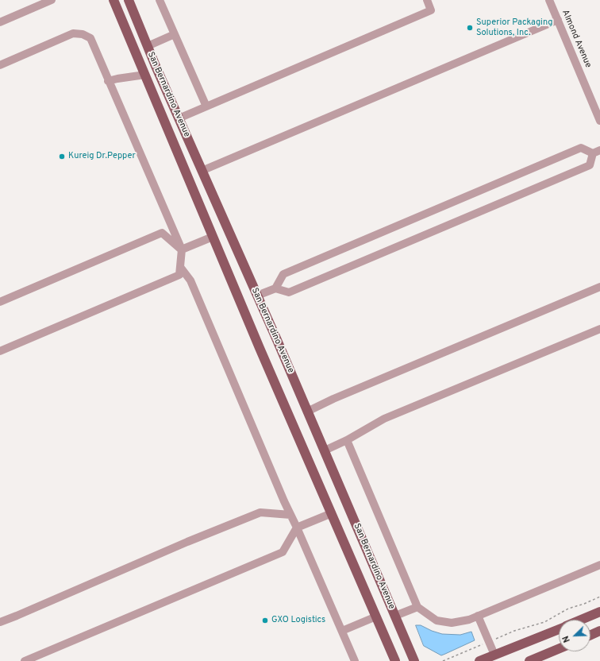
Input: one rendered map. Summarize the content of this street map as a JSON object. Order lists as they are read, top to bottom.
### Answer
{
  "streets": {
    "main road": ["San Bernardino Avenue"],
    "street": ["Almond Avenue"]
  },
  "places": ["Superior Packaging Solutions, Inc.", "Kureig Dr.Pepper", "GXO Logistics"],
  "north": "bottom left"
}
